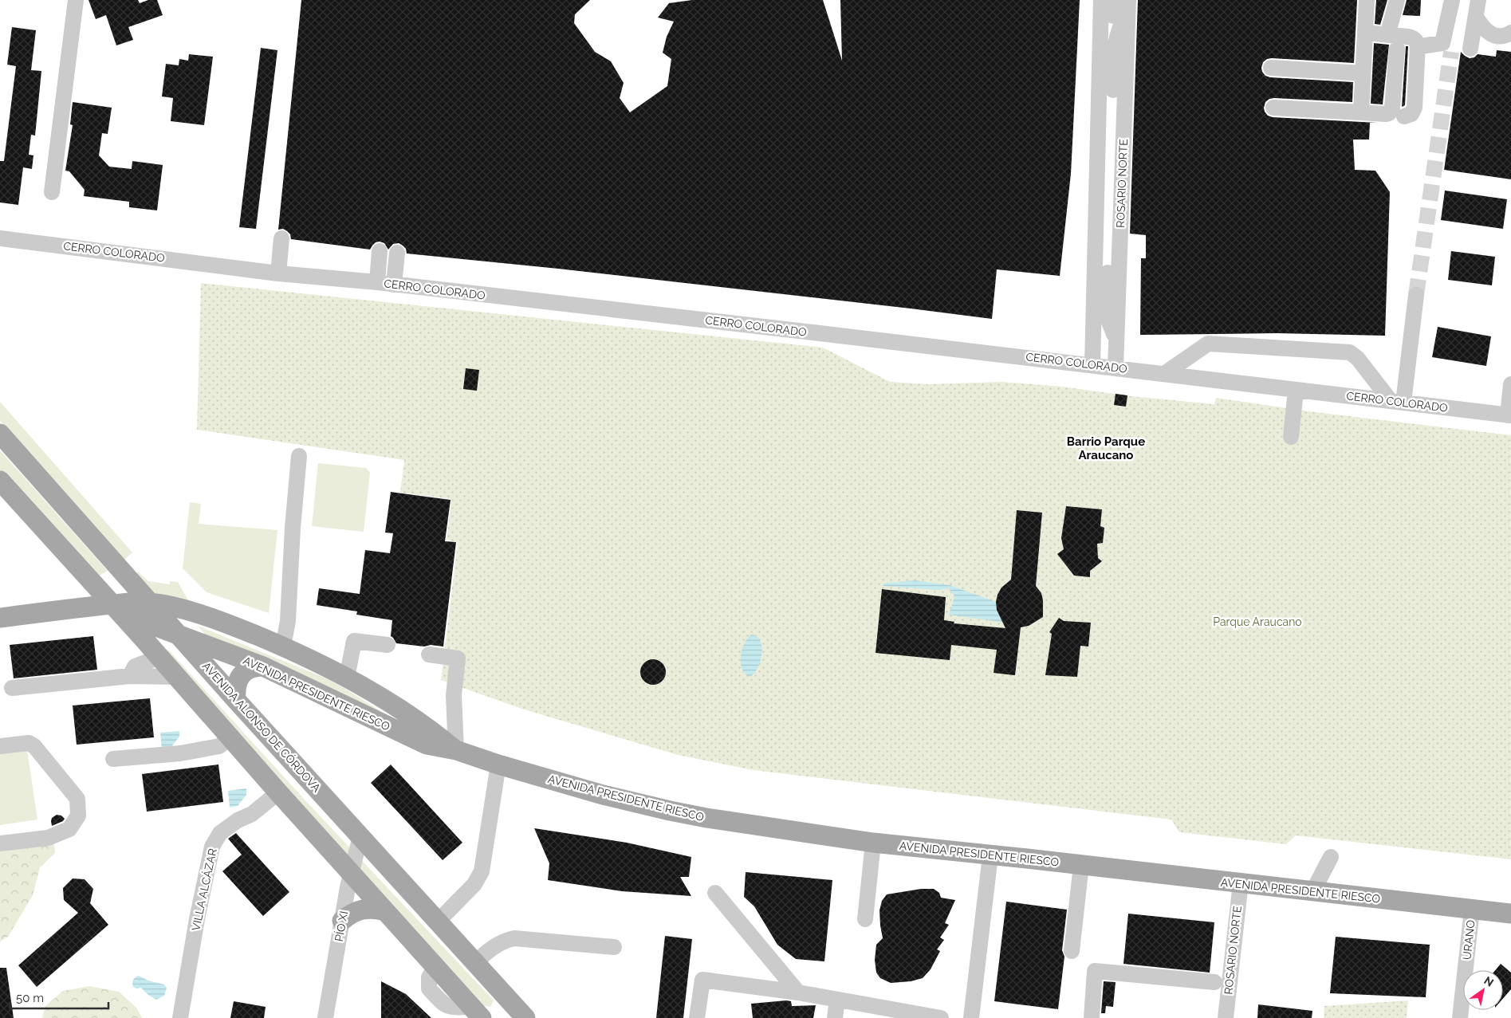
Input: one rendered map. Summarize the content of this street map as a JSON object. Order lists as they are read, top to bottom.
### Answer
{
  "streets": {
    "main road": ["AVENIDA PRESIDENTE RIESCO", "AVENIDA ALONSO DE CÓRDOVA"],
    "street": [
      "ROSARIO NORTE",
      "CERRO COLORADO",
      "VILLA ALCÁZAR",
      "PÍO XI",
      "URANO"
    ]
  },
  "crossings": [
    ["ROSARIO NORTE", "CERRO COLORADO"],
    ["ROSARIO NORTE", "AVENIDA PRESIDENTE RIESCO"],
    ["AVENIDA PRESIDENTE RIESCO", "AVENIDA ALONSO DE CÓRDOVA"],
    ["AVENIDA PRESIDENTE RIESCO", "URANO"],
    ["AVENIDA ALONSO DE CÓRDOVA", "PÍO XI"]
  ],
  "districts": ["Barrio Parque Araucano"],
  "parks": ["Parque Araucano"],
  "scale_bar": "50 m",
  "north": "top right"
}
